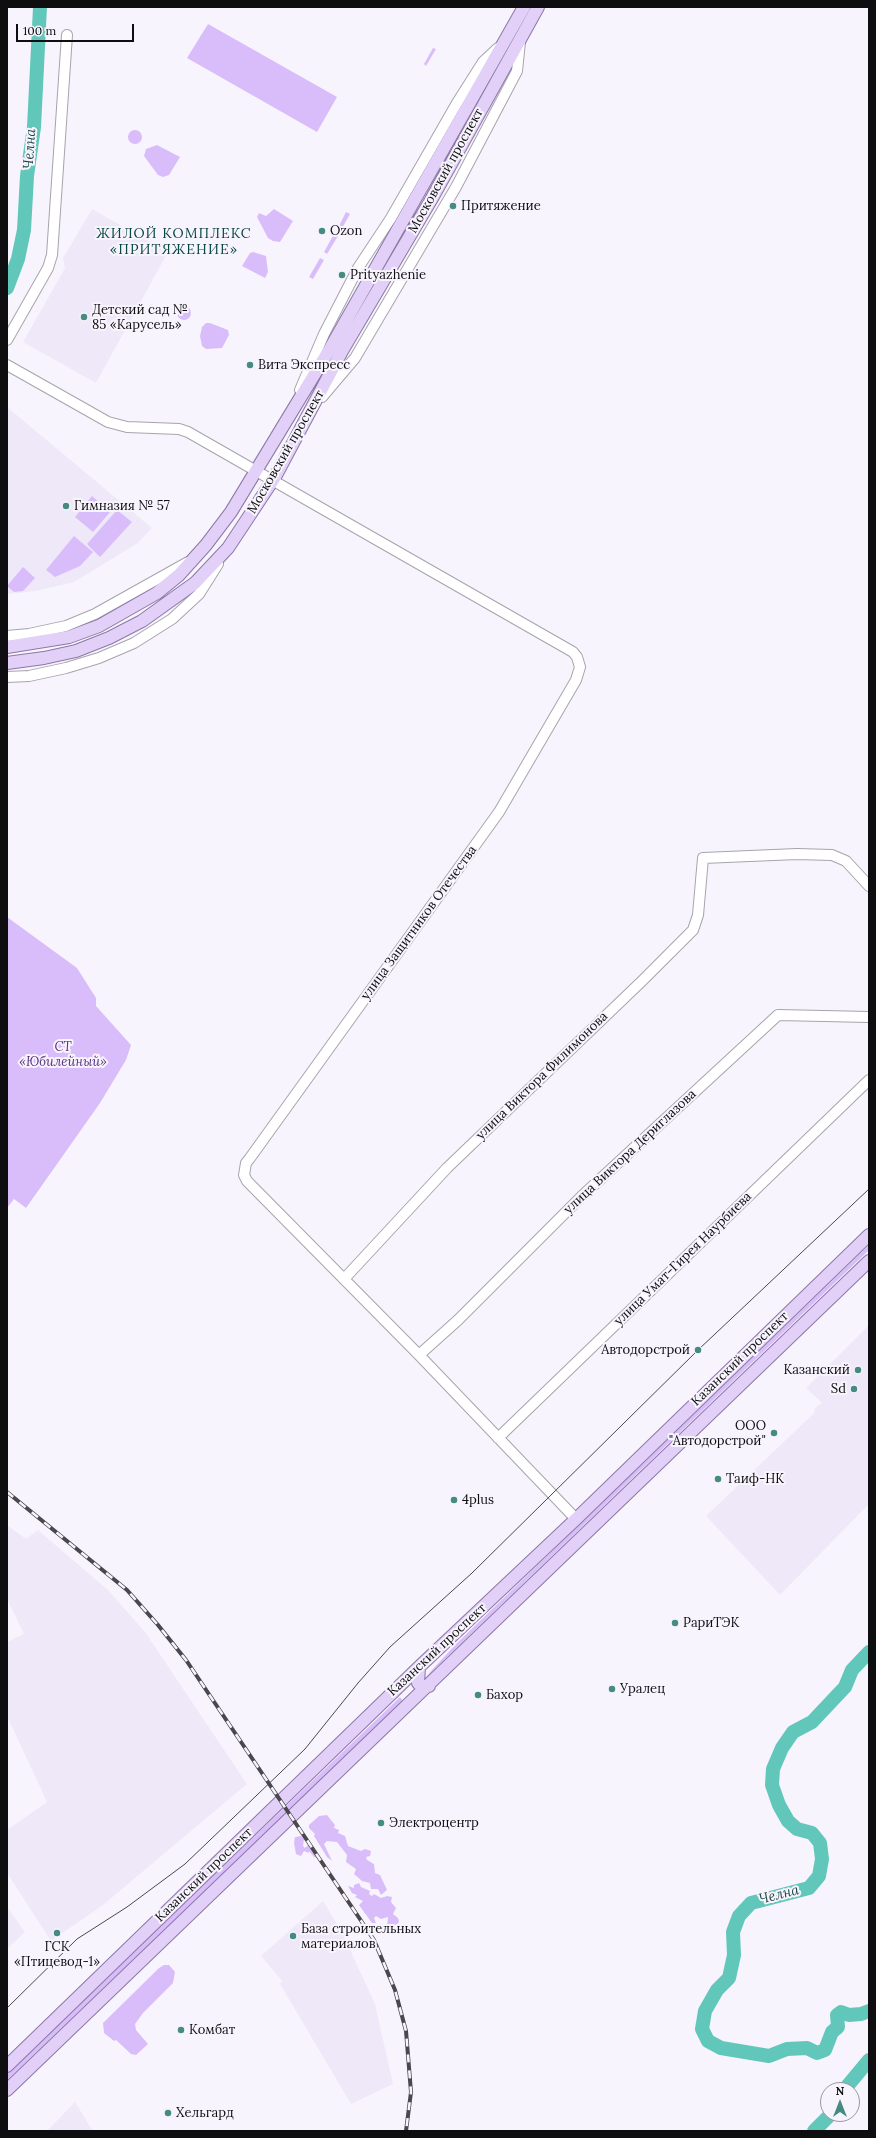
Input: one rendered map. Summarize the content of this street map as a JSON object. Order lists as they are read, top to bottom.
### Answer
{
  "streets": {
    "main road": ["Московский проспект", "Казанский проспект"],
    "street": [
      "улица Защитников Отечества",
      "улица Виктора Филимонова",
      "улица Виктора Дериглазова",
      "улица Умат-Гирея Наурбиева"
    ]
  },
  "crossings": [
    ["Московский проспект", "улица Защитников Отечества"],
    ["улица Защитников Отечества", "улица Виктора Филимонова"]
  ],
  "districts": ["ЖИЛОЙ КОМПЛЕКС «ПРИТЯЖЕНИЕ»"],
  "water": ["Челна"],
  "parks": ["СТ «Юбилейный»"],
  "places": [
    "Притяжение",
    "Ozon",
    "Prityazhenie",
    "Детский сад № 85 «Карусель»",
    "Вита Экспресс",
    "Гимназия № 57",
    "Автодорстрой",
    "Казанский",
    "Sd",
    "ООО \"Автодорстрой\"",
    "Таиф-НК",
    "4plus",
    "РариТЭК",
    "Уралец",
    "Бахор",
    "Электроцентр",
    "ГСК «Птицевод-1»",
    "База строительных материалов",
    "Комбат",
    "Хельгард"
  ],
  "scale_bar": "100 m",
  "north": "top"
}
